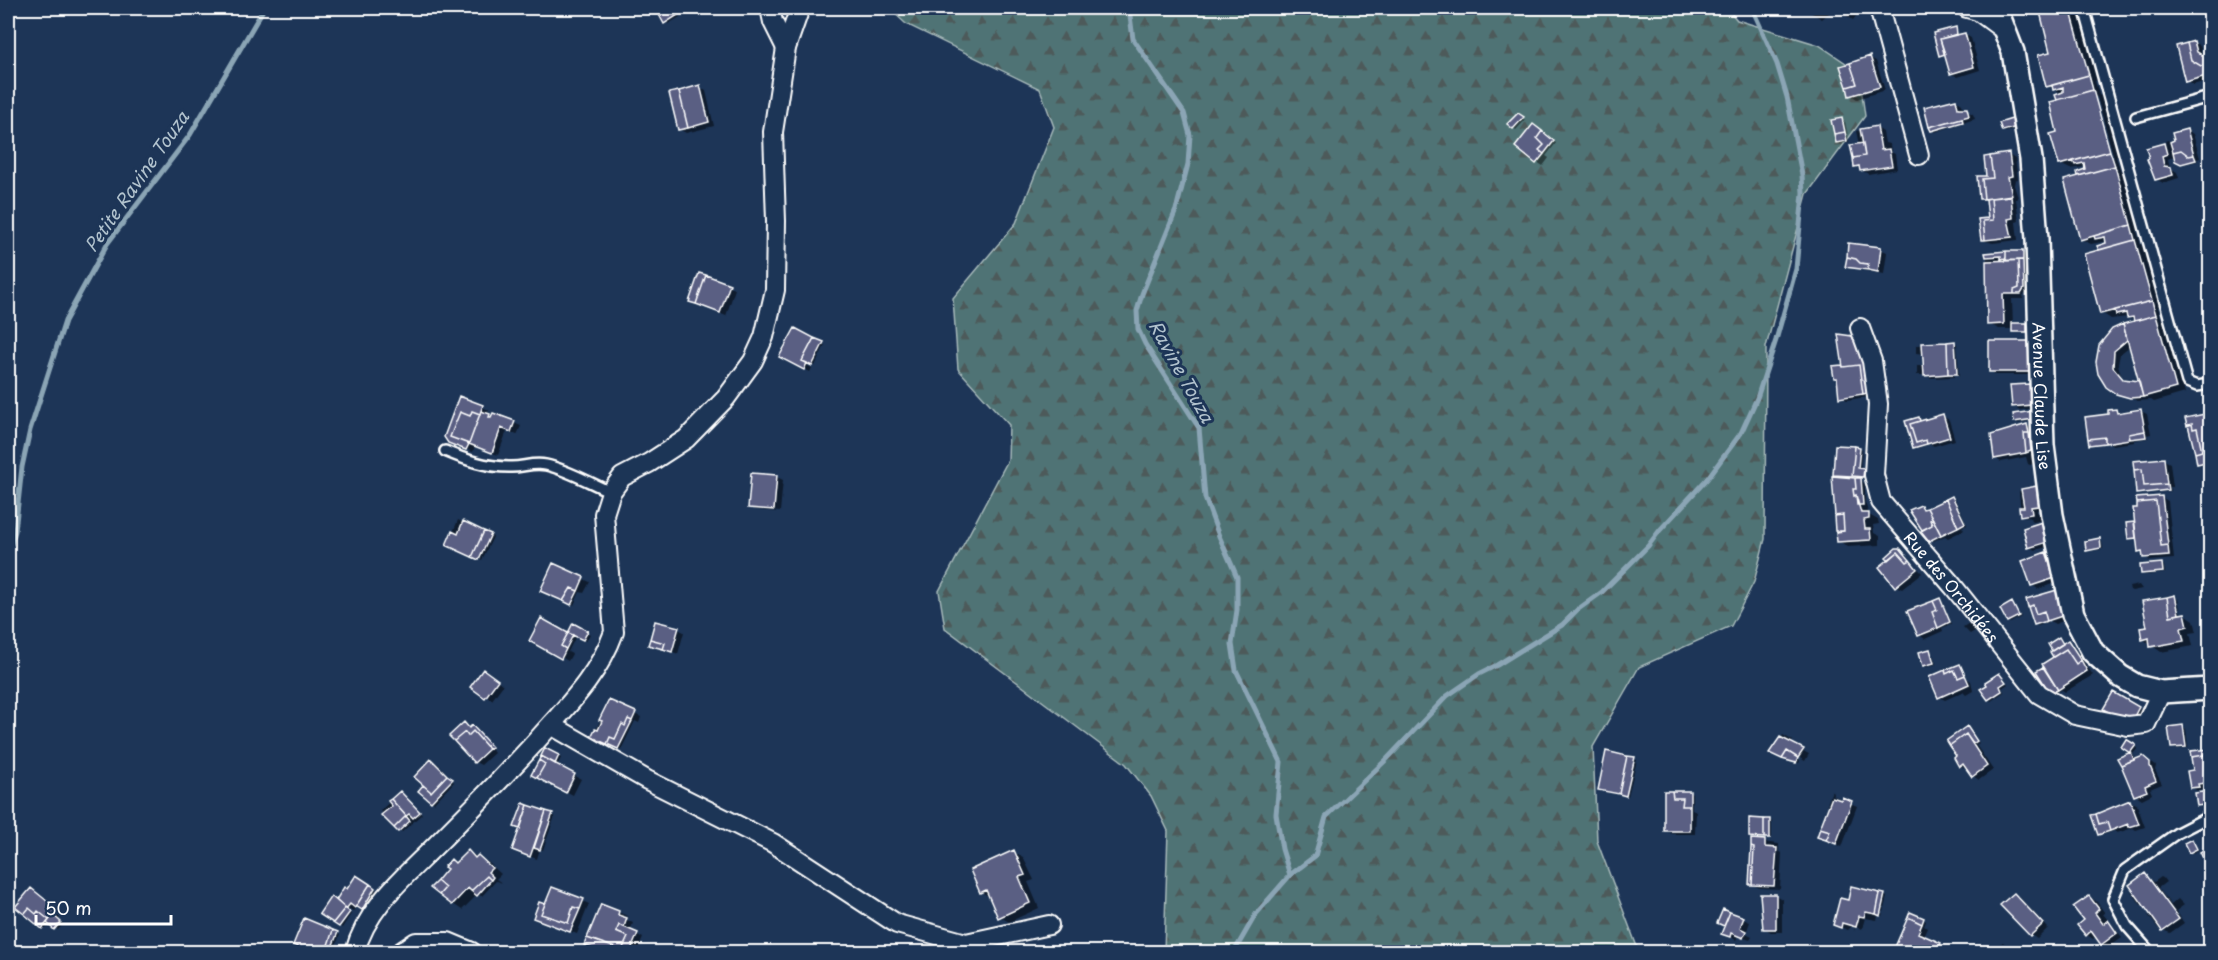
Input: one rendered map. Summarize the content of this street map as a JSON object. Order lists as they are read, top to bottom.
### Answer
{
  "streets": {
    "street": ["Avenue Claude Lise", "Rue des Orchidées"]
  },
  "crossings": [
    ["Avenue Claude Lise", "Rue des Orchidées"]
  ],
  "water": ["Petite Ravine Touza", "Ravine Touza"],
  "scale_bar": "50 m"
}
